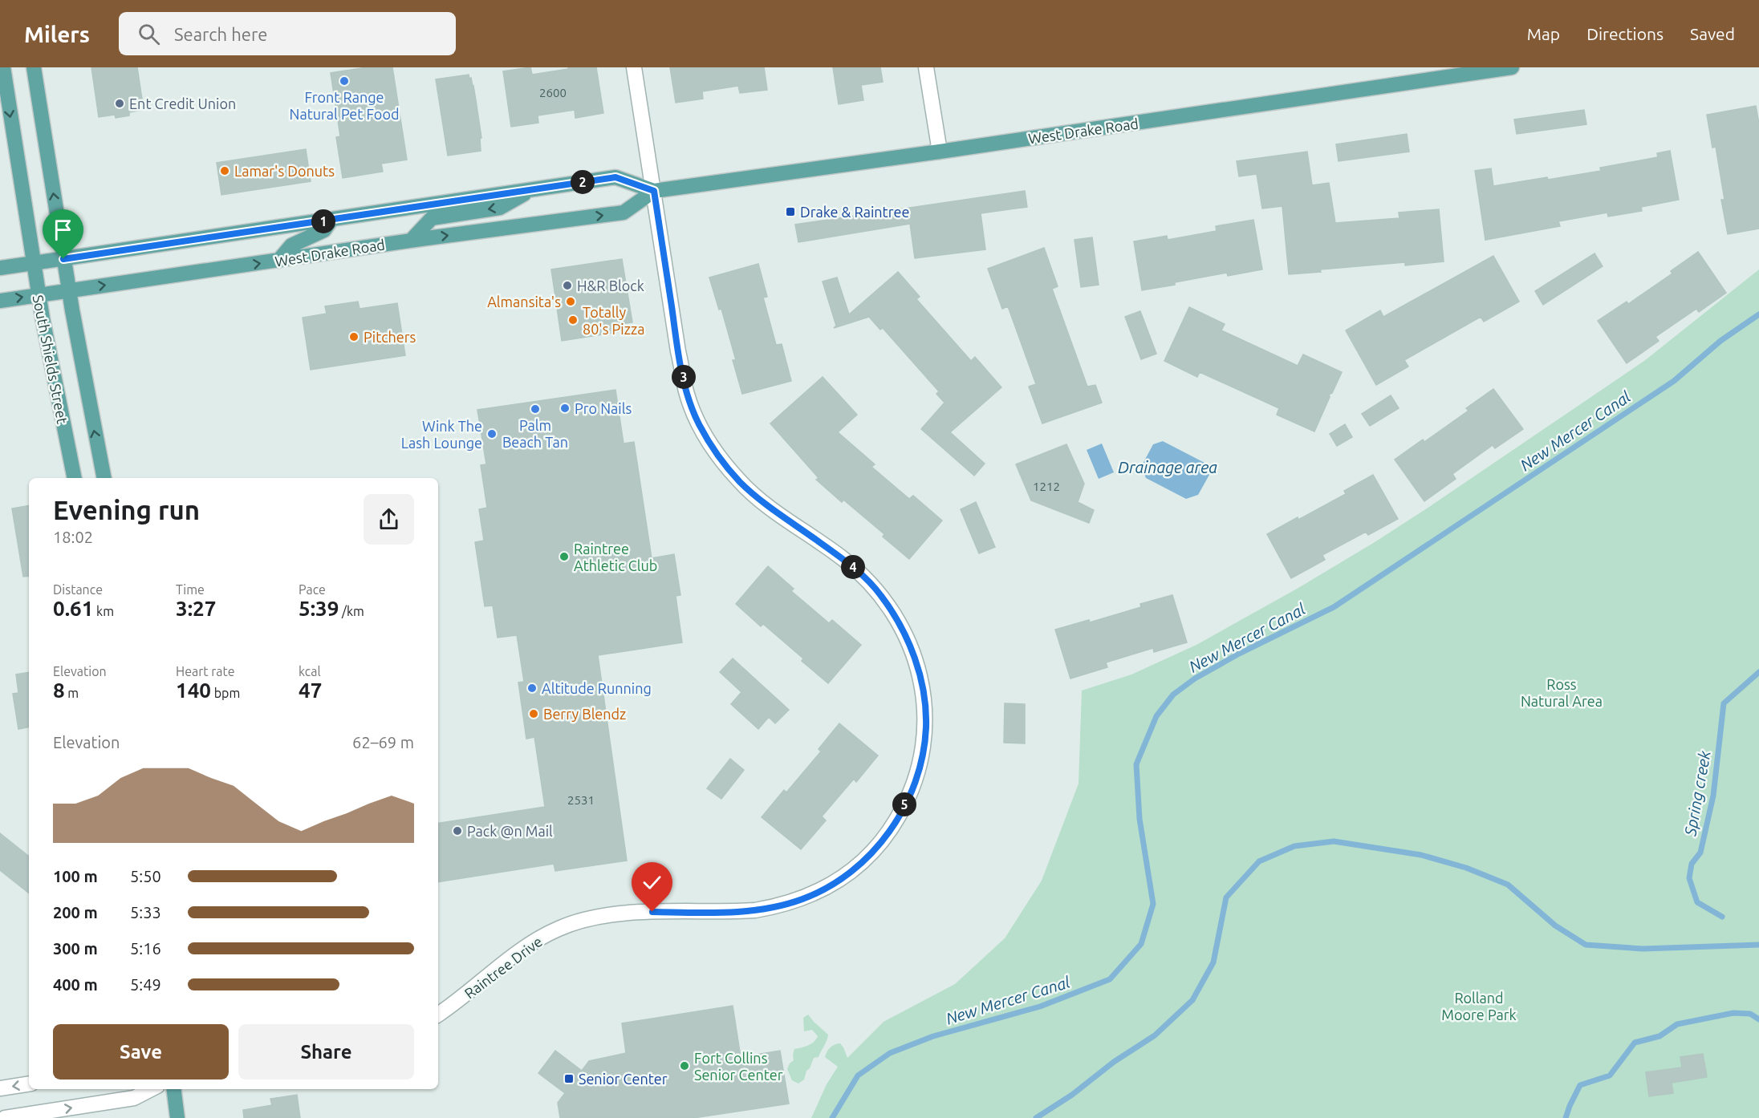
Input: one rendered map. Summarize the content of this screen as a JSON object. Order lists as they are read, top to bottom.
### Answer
{
  "streets": {
    "main road": ["West Drake Road", "South Shields Street"],
    "street": ["Raintree Drive"]
  },
  "crossings": [
    ["West Drake Road", "South Shields Street"],
    ["West Drake Road", "Raintree Drive"]
  ],
  "water": ["New Mercer Canal", "Drainage area", "Spring creek"],
  "parks": ["Ross Natural Area", "Rolland Moore Park"],
  "places": {
    "other": [
      "Front Range Natural Pet Food",
      "Ent Credit Union",
      "Lamar's Donuts",
      "H&R Block",
      "Almansita's",
      "Totally 80's Pizza",
      "Pitchers",
      "Pro Nails",
      "Palm Beach Tan",
      "Wink The Lash Lounge",
      "Raintree Athletic Club",
      "Altitude Running",
      "Berry Blendz",
      "Pack @n Mail",
      "Fort Collins Senior Center"
    ],
    "transit": ["Drake & Raintree", "Senior Center"]
  },
  "house_numbers": ["2600", "1212", "2531"],
  "page": {
    "header": "Milers",
    "search": "Search here",
    "nav": ["Map", "Directions", "Saved"],
    "pins": [
      "2",
      "1",
      "3",
      "4",
      "5"
    ],
    "heading": ["Evening run", "18:02"],
    "stats": [
      ["Distance", "0.61 km"],
      ["Time", "3:27"],
      ["Pace", "5:39 /km"],
      ["Elevation", "8 m"],
      ["Heart rate", "140 bpm"],
      ["kcal", "47"]
    ],
    "chart": ["Elevation", "62–69 m"],
    "list": [
      {
        "name": "100 m",
        "note": "5:50"
      },
      {
        "name": "200 m",
        "note": "5:33"
      },
      {
        "name": "300 m",
        "note": "5:16"
      },
      {
        "name": "400 m",
        "note": "5:49"
      }
    ],
    "buttons": ["Save", "Share"]
  }
}
